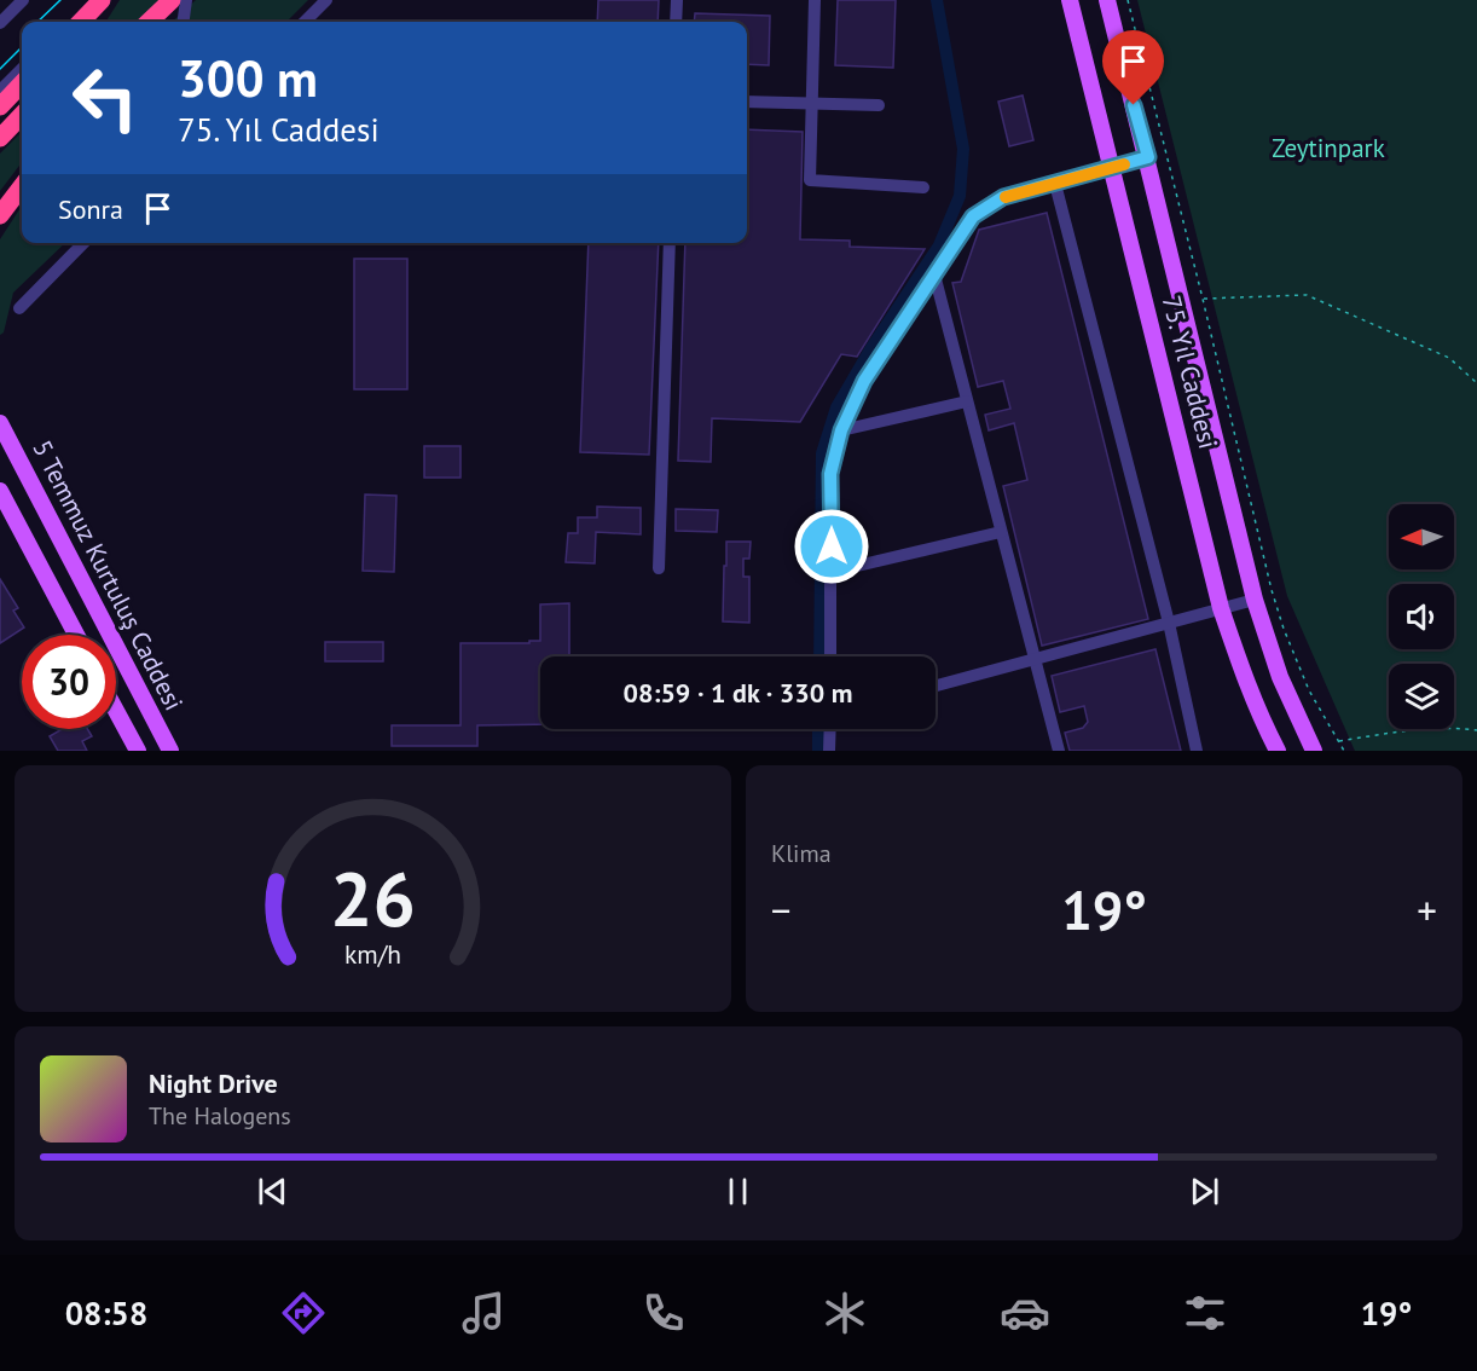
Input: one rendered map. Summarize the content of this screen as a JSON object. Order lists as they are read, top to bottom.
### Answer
{
  "streets": {
    "main road": ["75. Yıl Caddesi", "5 Temmuz Kurtuluş Caddesi"]
  },
  "parks": ["Zeytinpark"],
  "north": "left",
  "page": {
    "turn": ["300 m", "75. Yıl Caddesi"],
    "then": "Sonra",
    "limit": "30",
    "trip": "08:59 · 1 dk · 330 m",
    "tile": "Klima",
    "heat": ["−", "19°", "+"],
    "song": ["Night Drive", "The Halogens"],
    "tabs": ["08:58", "19°"],
    "gauge": ["26", "km/h"]
  }
}
